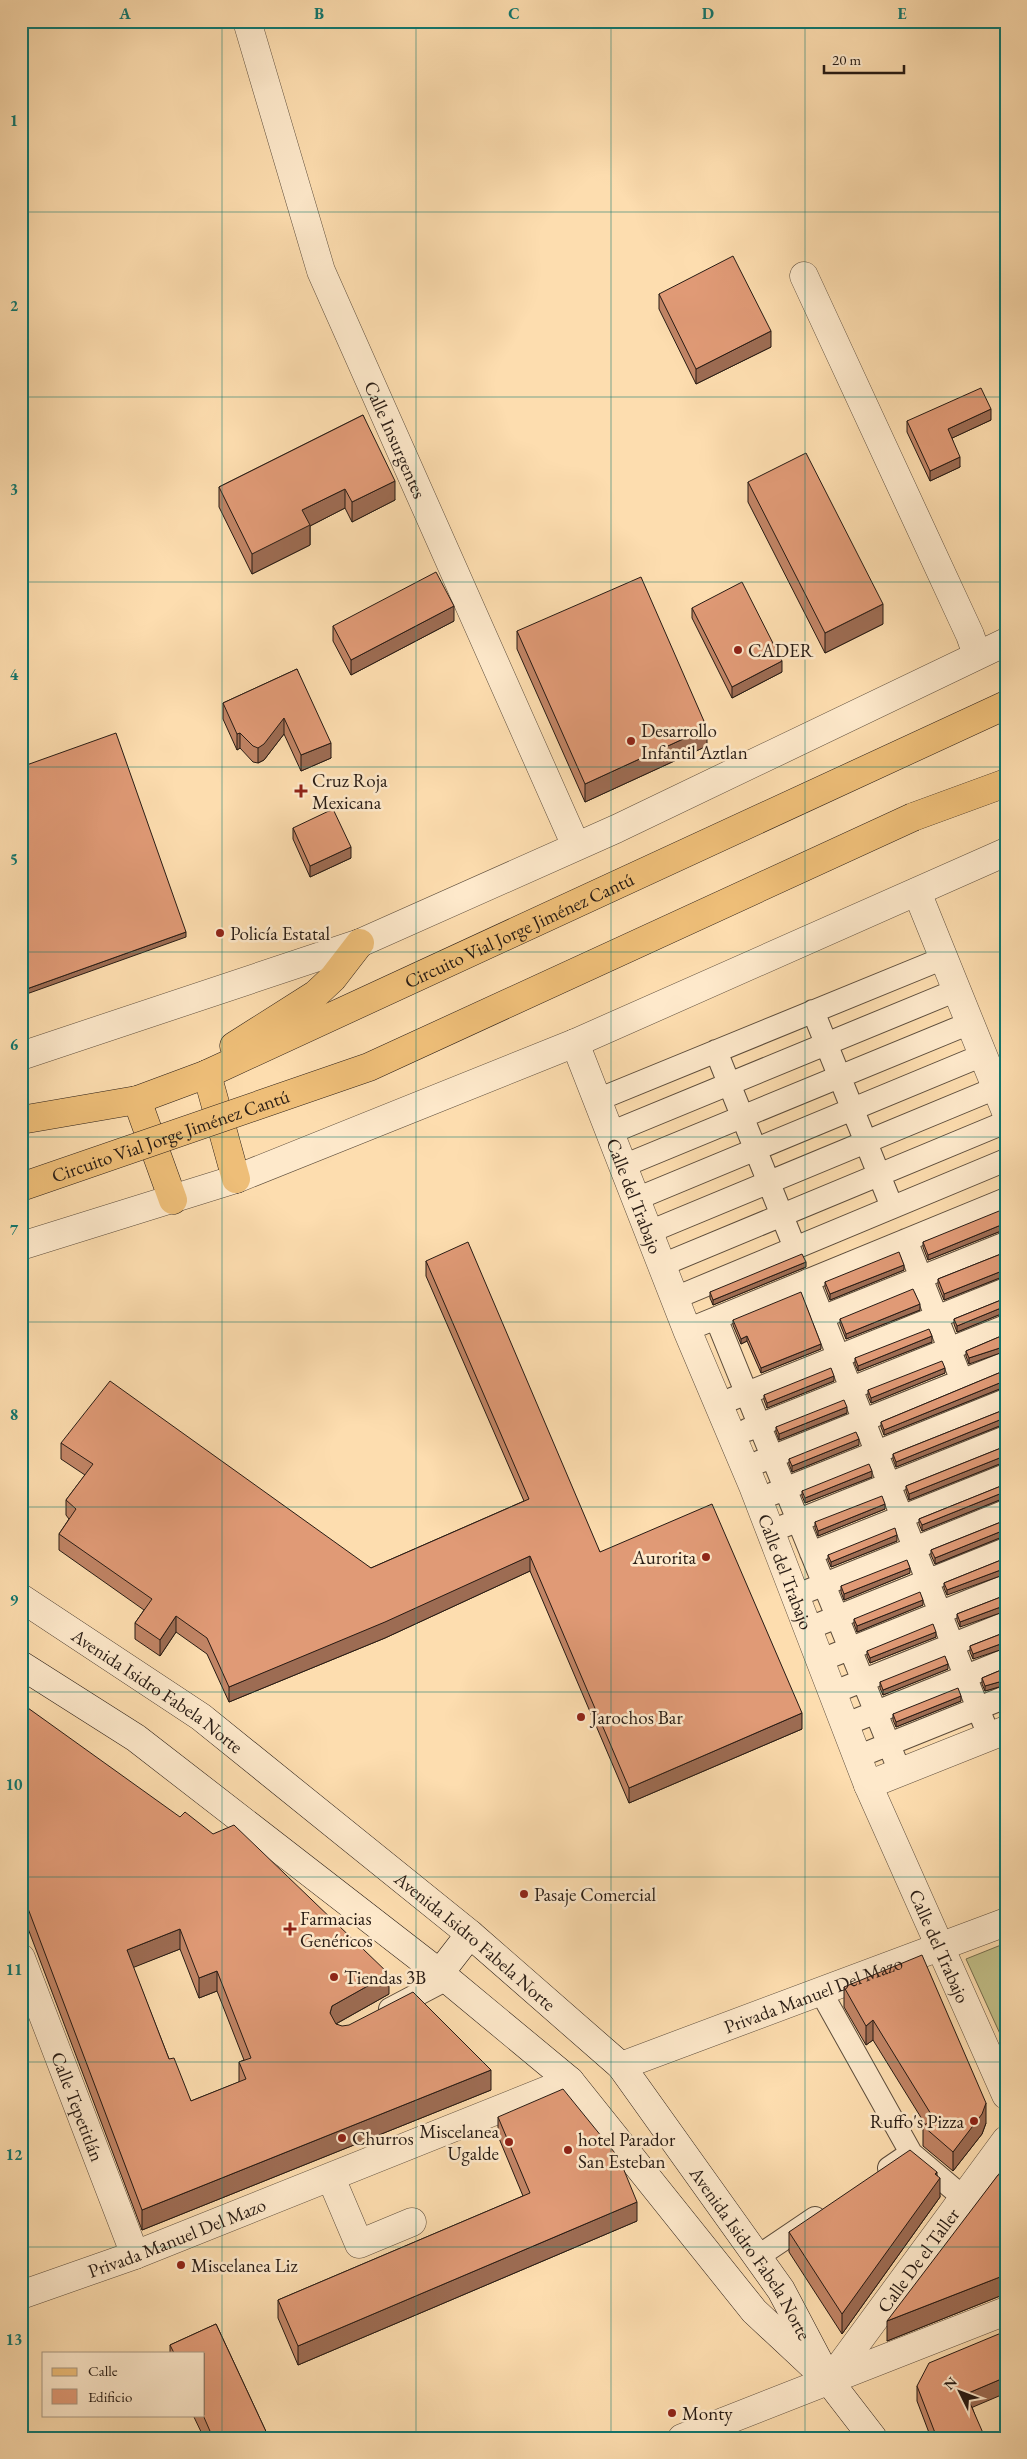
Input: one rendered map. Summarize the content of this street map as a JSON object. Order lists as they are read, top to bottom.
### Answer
{
  "streets": {
    "main road": ["Circuito Vial Jorge Jiménez Cantú"],
    "street": [
      "Calle Insurgentes",
      "Calle del Trabajo",
      "Avenida Isidro Fabela Norte",
      "Privada Manuel Del Mazo",
      "Calle Tepetitlán",
      "Calle De el Taller"
    ]
  },
  "crossings": [
    ["Calle del Trabajo", "Privada Manuel Del Mazo"],
    ["Avenida Isidro Fabela Norte", "Privada Manuel Del Mazo"],
    ["Avenida Isidro Fabela Norte", "Calle De el Taller"],
    ["Privada Manuel Del Mazo", "Calle Tepetitlán"]
  ],
  "places": {
    "other": [
      "CADER",
      "Desarrollo Infantil Aztlan",
      "Policía Estatal",
      "Aurorita",
      "Jarochos Bar",
      "Pasaje Comercial",
      "Tiendas 3B",
      "Ruffo's Pizza",
      "Churros",
      "Miscelanea Ugalde",
      "hotel Parador San Esteban",
      "Miscelanea Liz",
      "Monty"
    ],
    "health": ["Cruz Roja Mexicana", "Farmacias Genéricos"]
  },
  "legend": ["Calle", "Edificio"],
  "scale_bar": "20 m",
  "north": "top left",
  "grid": {
    "columns": [
      "A",
      "B",
      "C",
      "D",
      "E"
    ],
    "rows": [
      "1",
      "2",
      "3",
      "4",
      "5",
      "6",
      "7",
      "8",
      "9",
      "10",
      "11",
      "12",
      "13"
    ]
  }
}
